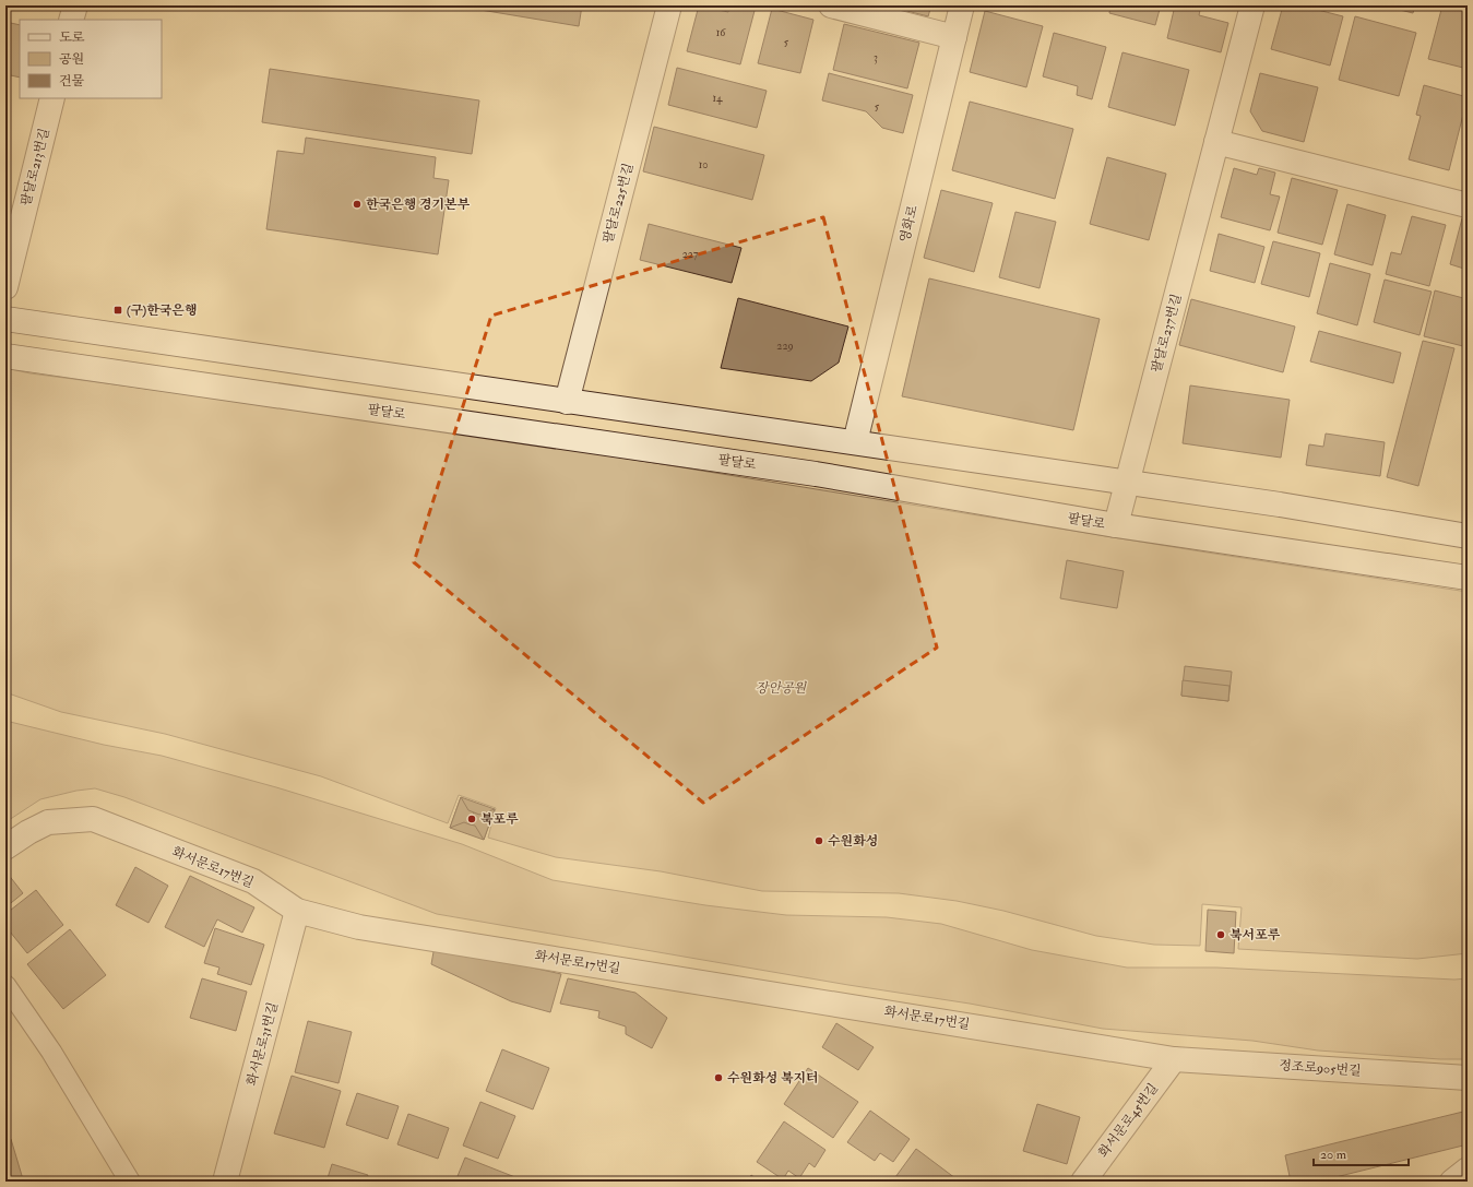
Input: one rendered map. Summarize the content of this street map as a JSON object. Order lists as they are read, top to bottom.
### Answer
{
  "streets": {
    "street": [
      "팔달로213번길",
      "팔달로225번길",
      "영화로",
      "팔달로237번길",
      "팔달로",
      "화서문로17번길",
      "화서문로31번길",
      "정조로905번길",
      "화서문로45번길"
    ]
  },
  "crossings": [
    ["팔달로237번길", "팔달로"],
    ["화서문로17번길", "화서문로31번길"],
    ["화서문로17번길", "정조로905번길"],
    ["화서문로17번길", "화서문로45번길"],
    ["정조로905번길", "화서문로45번길"]
  ],
  "parks": ["장안공원"],
  "places": {
    "other": [
      "한국은행 경기본부",
      "북포루",
      "수원화성",
      "북서포루",
      "수원화성 북지터"
    ],
    "transit": ["(구)한국은행"]
  },
  "house_numbers": [
    "16",
    "5",
    "3",
    "14",
    "5",
    "10",
    "227",
    "229"
  ],
  "legend": ["도로", "공원", "건물"],
  "scale_bar": "20 m"
}
